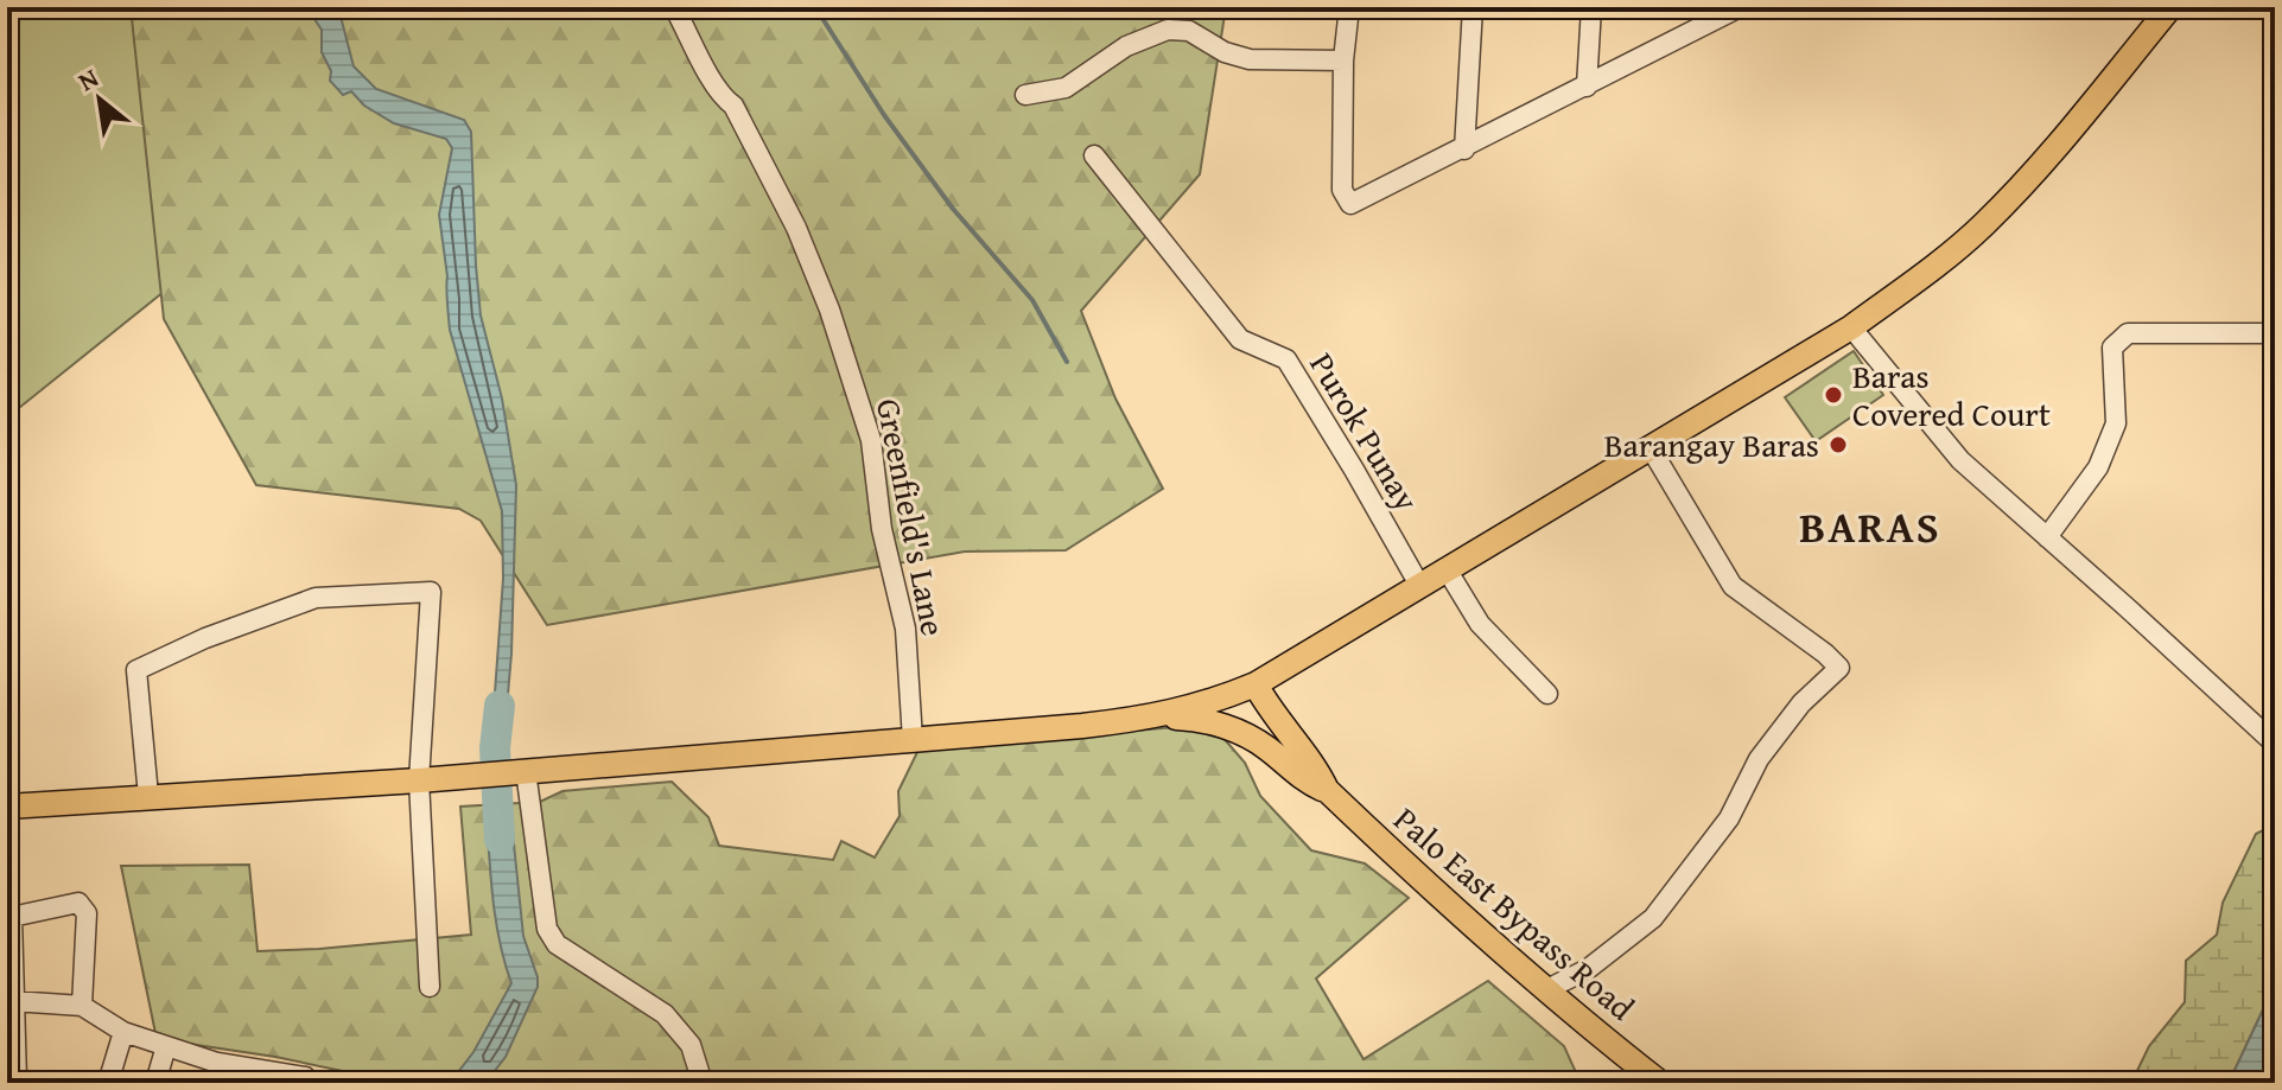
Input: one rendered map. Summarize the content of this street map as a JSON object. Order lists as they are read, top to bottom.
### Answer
{
  "streets": {
    "main road": ["Palo East Bypass Road"],
    "street": ["Purok Punay", "Greenfield's Lane"]
  },
  "districts": ["BARAS"],
  "places": ["Baras Covered Court", "Barangay Baras"],
  "north": "top left"
}
